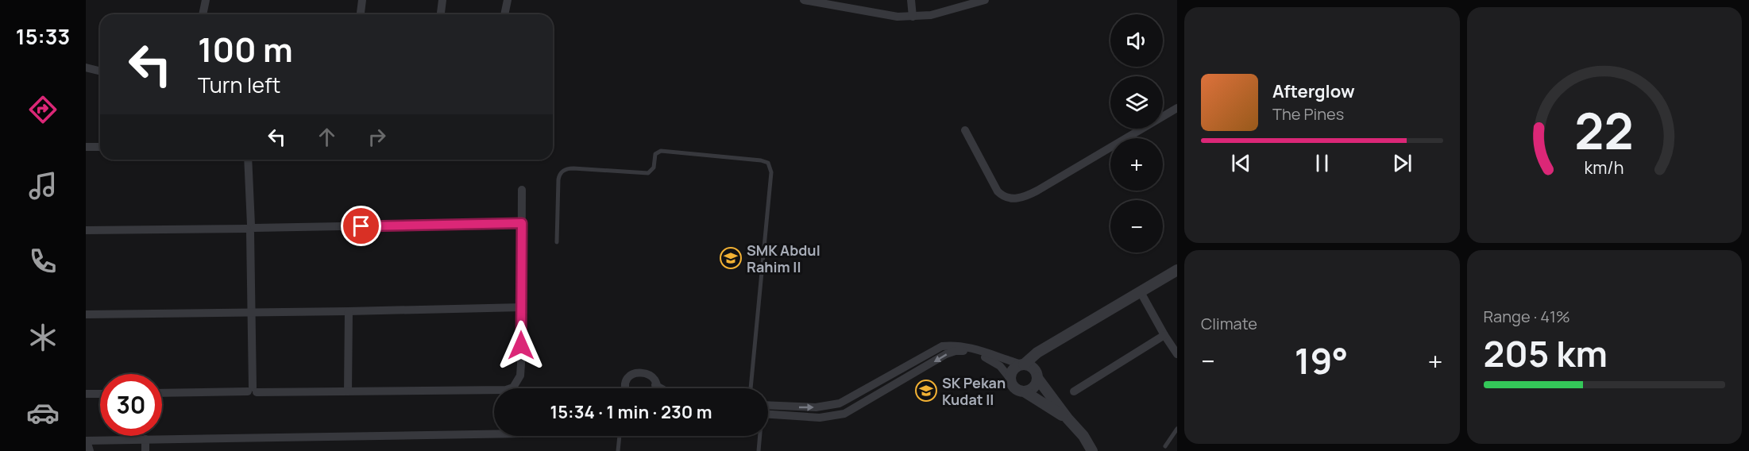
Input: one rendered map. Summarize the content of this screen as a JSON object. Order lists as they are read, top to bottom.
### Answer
{
  "places": {
    "school or university": ["SMK Abdul Rahim II", "SK Pekan Kudat II"]
  },
  "page": {
    "tabs": "15:33",
    "map_buttons": ["+", "−"],
    "turn": ["100 m", "Turn left"],
    "song": ["Afterglow", "The Pines"],
    "tile": [
      "Climate",
      ["Range · 41%", "205 km"]
    ],
    "heat": ["−", "19°", "+"],
    "limit": "30",
    "trip": "15:34 · 1 min · 230 m",
    "gauge": ["22", "km/h"]
  }
}
